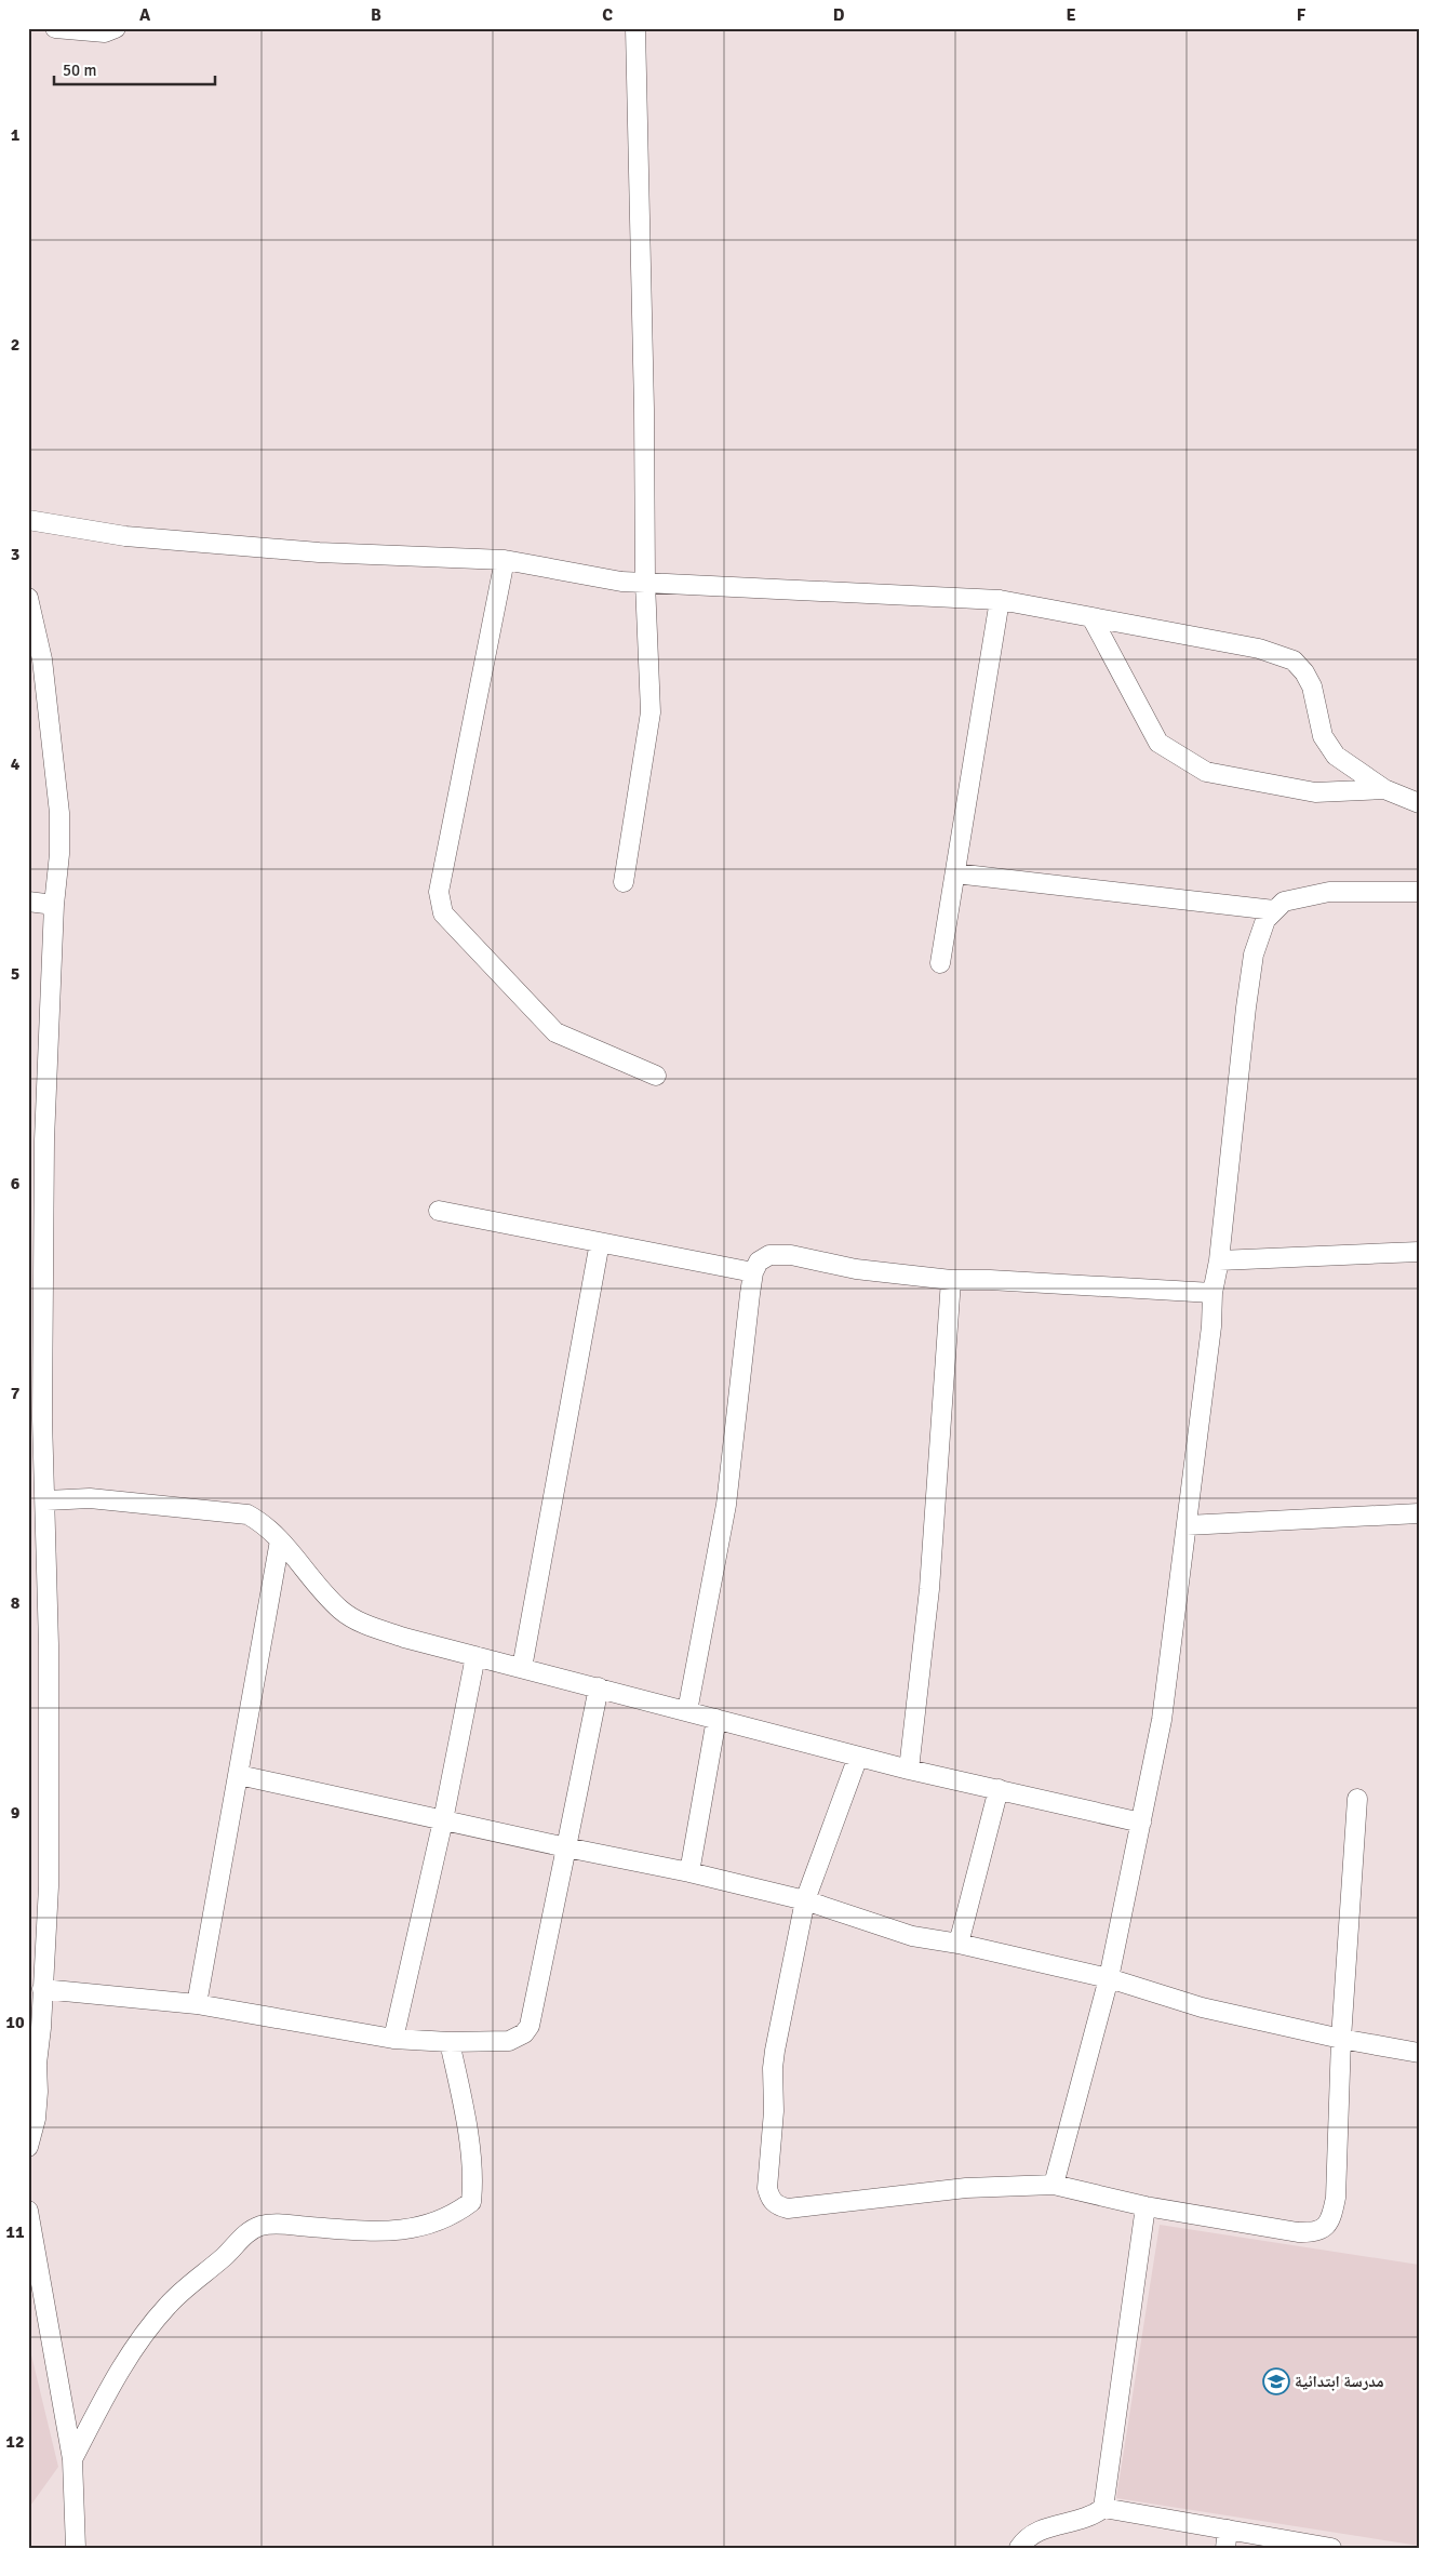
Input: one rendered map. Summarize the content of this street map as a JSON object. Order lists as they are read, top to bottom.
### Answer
{
  "places": {
    "school or university": ["مدرسة ابتدائية"]
  },
  "scale_bar": "50 m",
  "grid": {
    "columns": [
      "A",
      "B",
      "C",
      "D",
      "E",
      "F"
    ],
    "rows": [
      "1",
      "2",
      "3",
      "4",
      "5",
      "6",
      "7",
      "8",
      "9",
      "10",
      "11",
      "12"
    ]
  }
}
